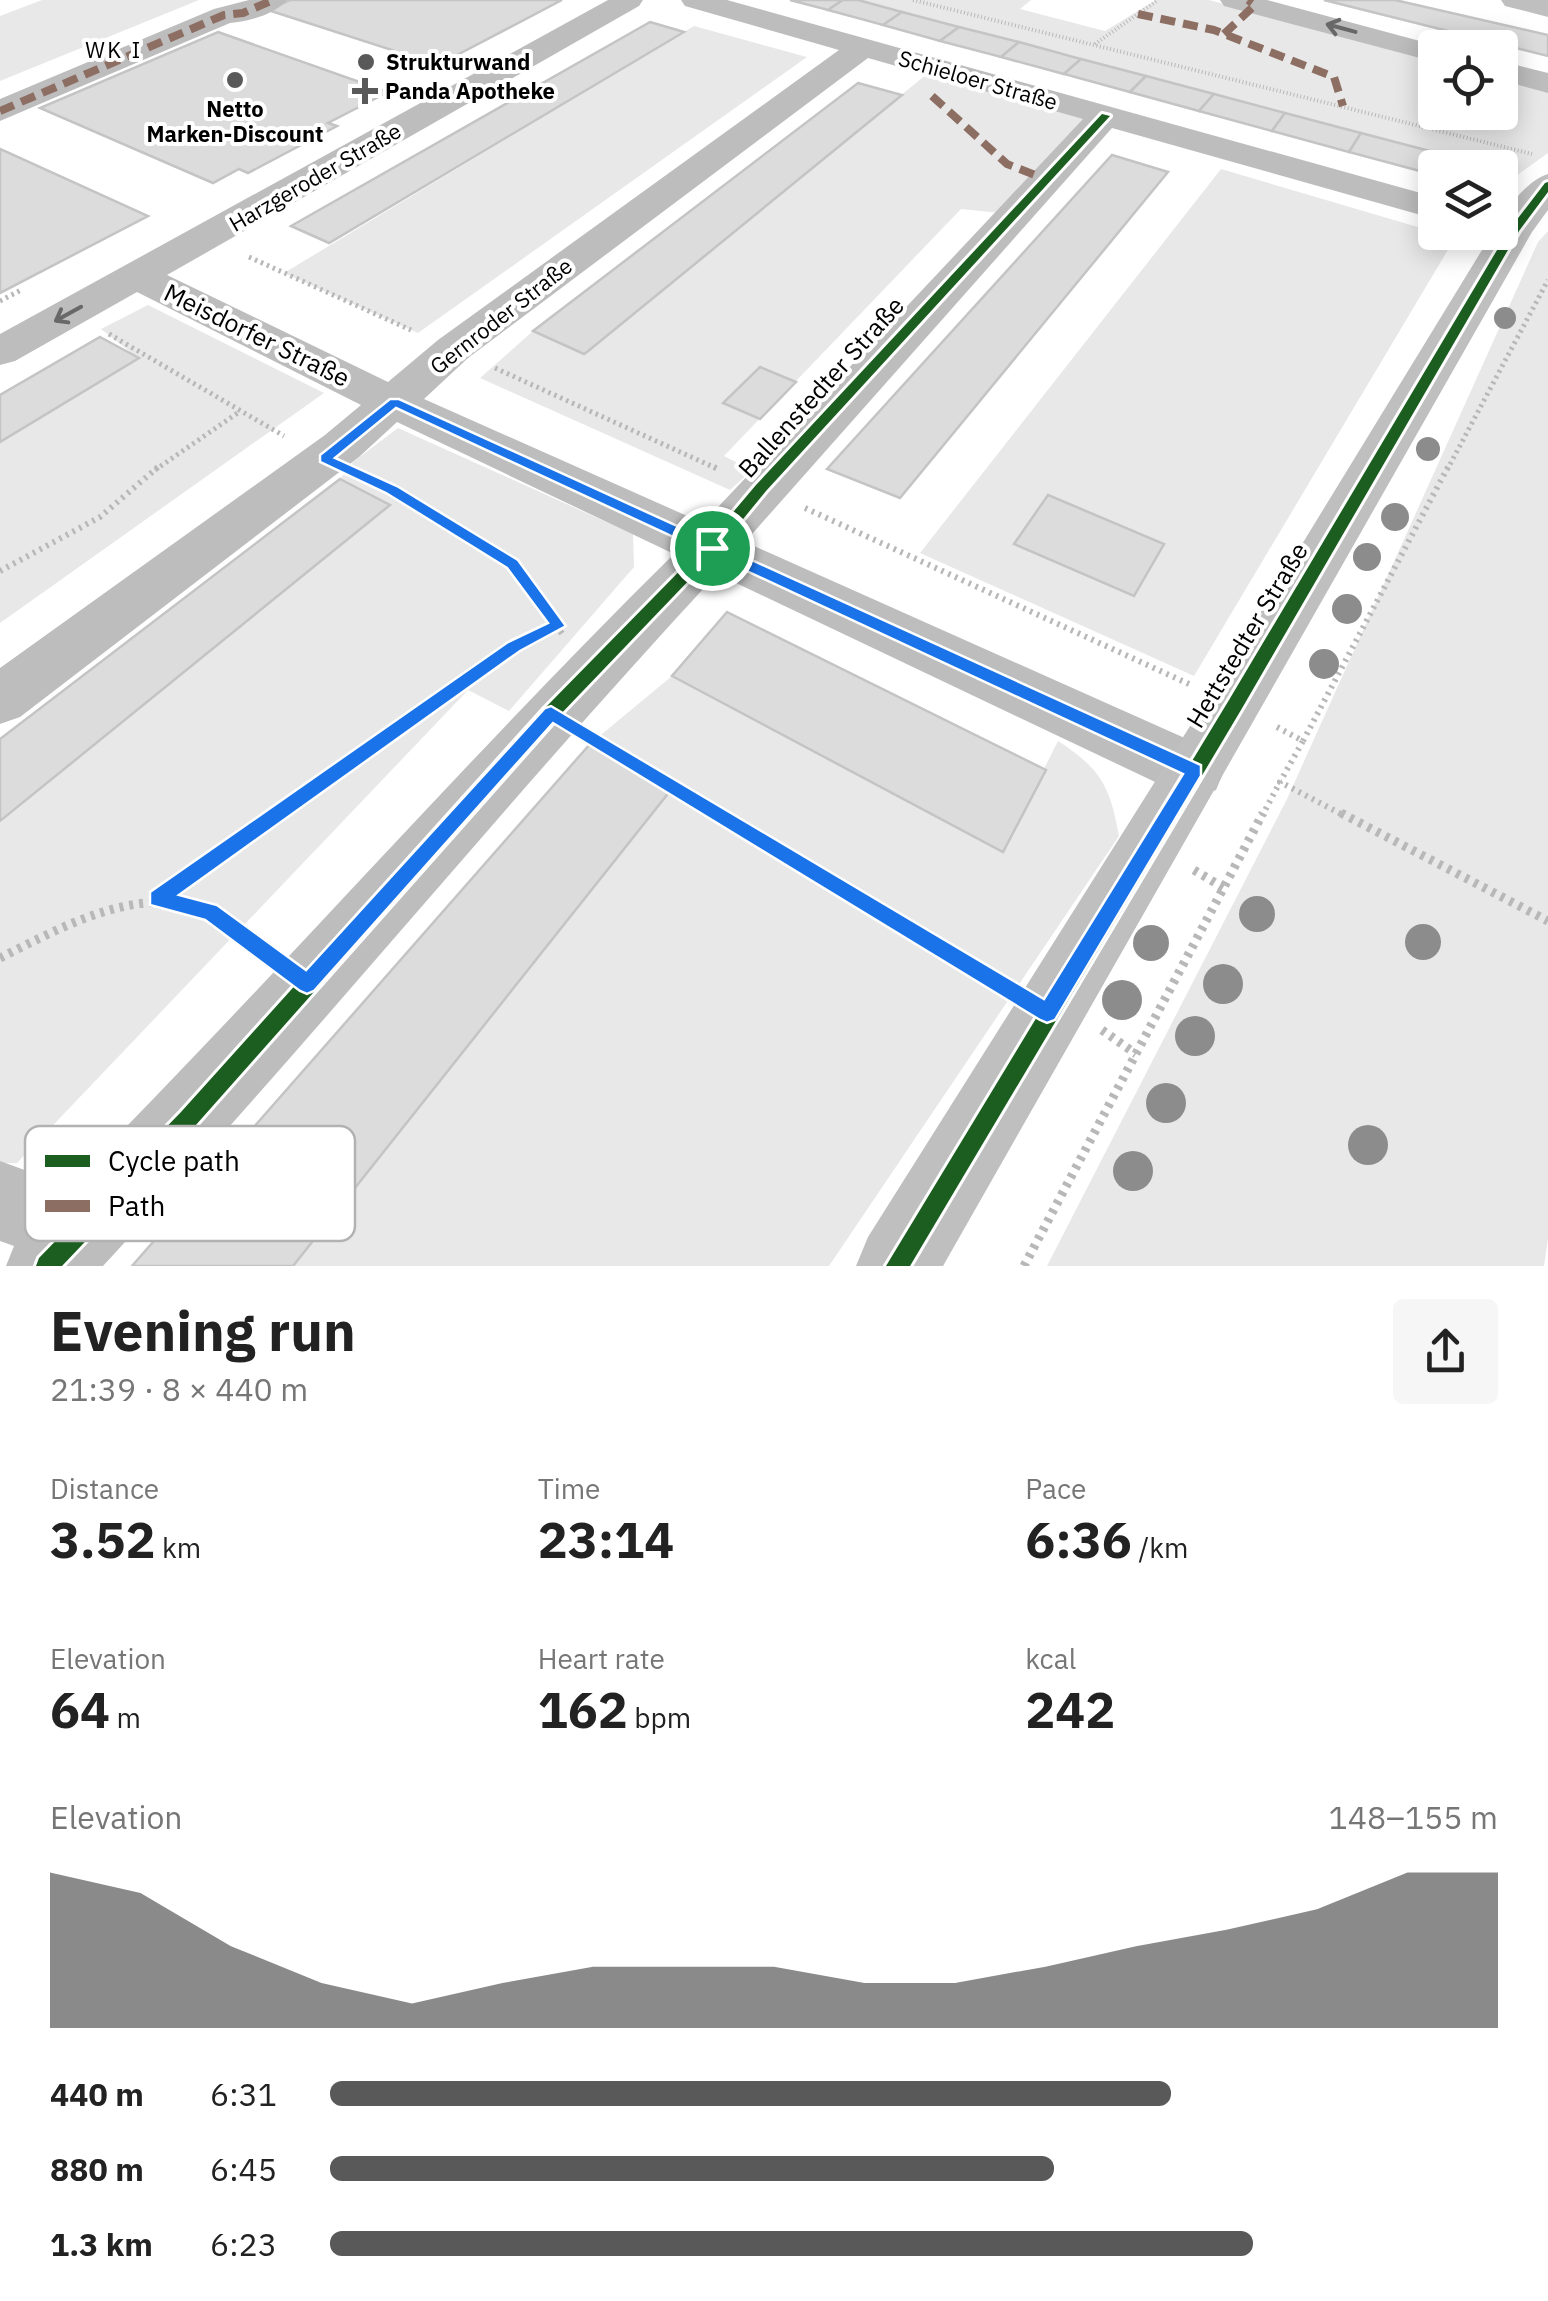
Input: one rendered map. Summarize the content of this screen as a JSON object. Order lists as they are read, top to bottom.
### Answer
{
  "streets": {
    "street": [
      "Schieloer Straße",
      "Harzgeroder Straße",
      "Gernroder Straße",
      "Meisdorfer Straße",
      "Ballenstedter Straße",
      "Hettstedter Straße"
    ]
  },
  "crossings": [
    ["Schieloer Straße", "Gernroder Straße"],
    ["Schieloer Straße", "Ballenstedter Straße"],
    ["Harzgeroder Straße", "Meisdorfer Straße"],
    ["Gernroder Straße", "Meisdorfer Straße"],
    ["Meisdorfer Straße", "Ballenstedter Straße"],
    ["Meisdorfer Straße", "Hettstedter Straße"]
  ],
  "districts": ["WK I"],
  "places": {
    "other": ["Strukturwand", "Netto Marken-Discount"],
    "health": ["Panda Apotheke"]
  },
  "legend": ["Cycle path", "Path"],
  "page": {
    "heading": ["Evening run", "21:39 · 8 × 440 m"],
    "stats": [
      ["Distance", "3.52 km"],
      ["Time", "23:14"],
      ["Pace", "6:36 /km"],
      ["Elevation", "64 m"],
      ["Heart rate", "162 bpm"],
      ["kcal", "242"]
    ],
    "chart": ["Elevation", "148–155 m"],
    "list": [
      {
        "name": "440 m",
        "note": "6:31"
      },
      {
        "name": "880 m",
        "note": "6:45"
      },
      {
        "name": "1.3 km",
        "note": "6:23"
      }
    ]
  }
}
